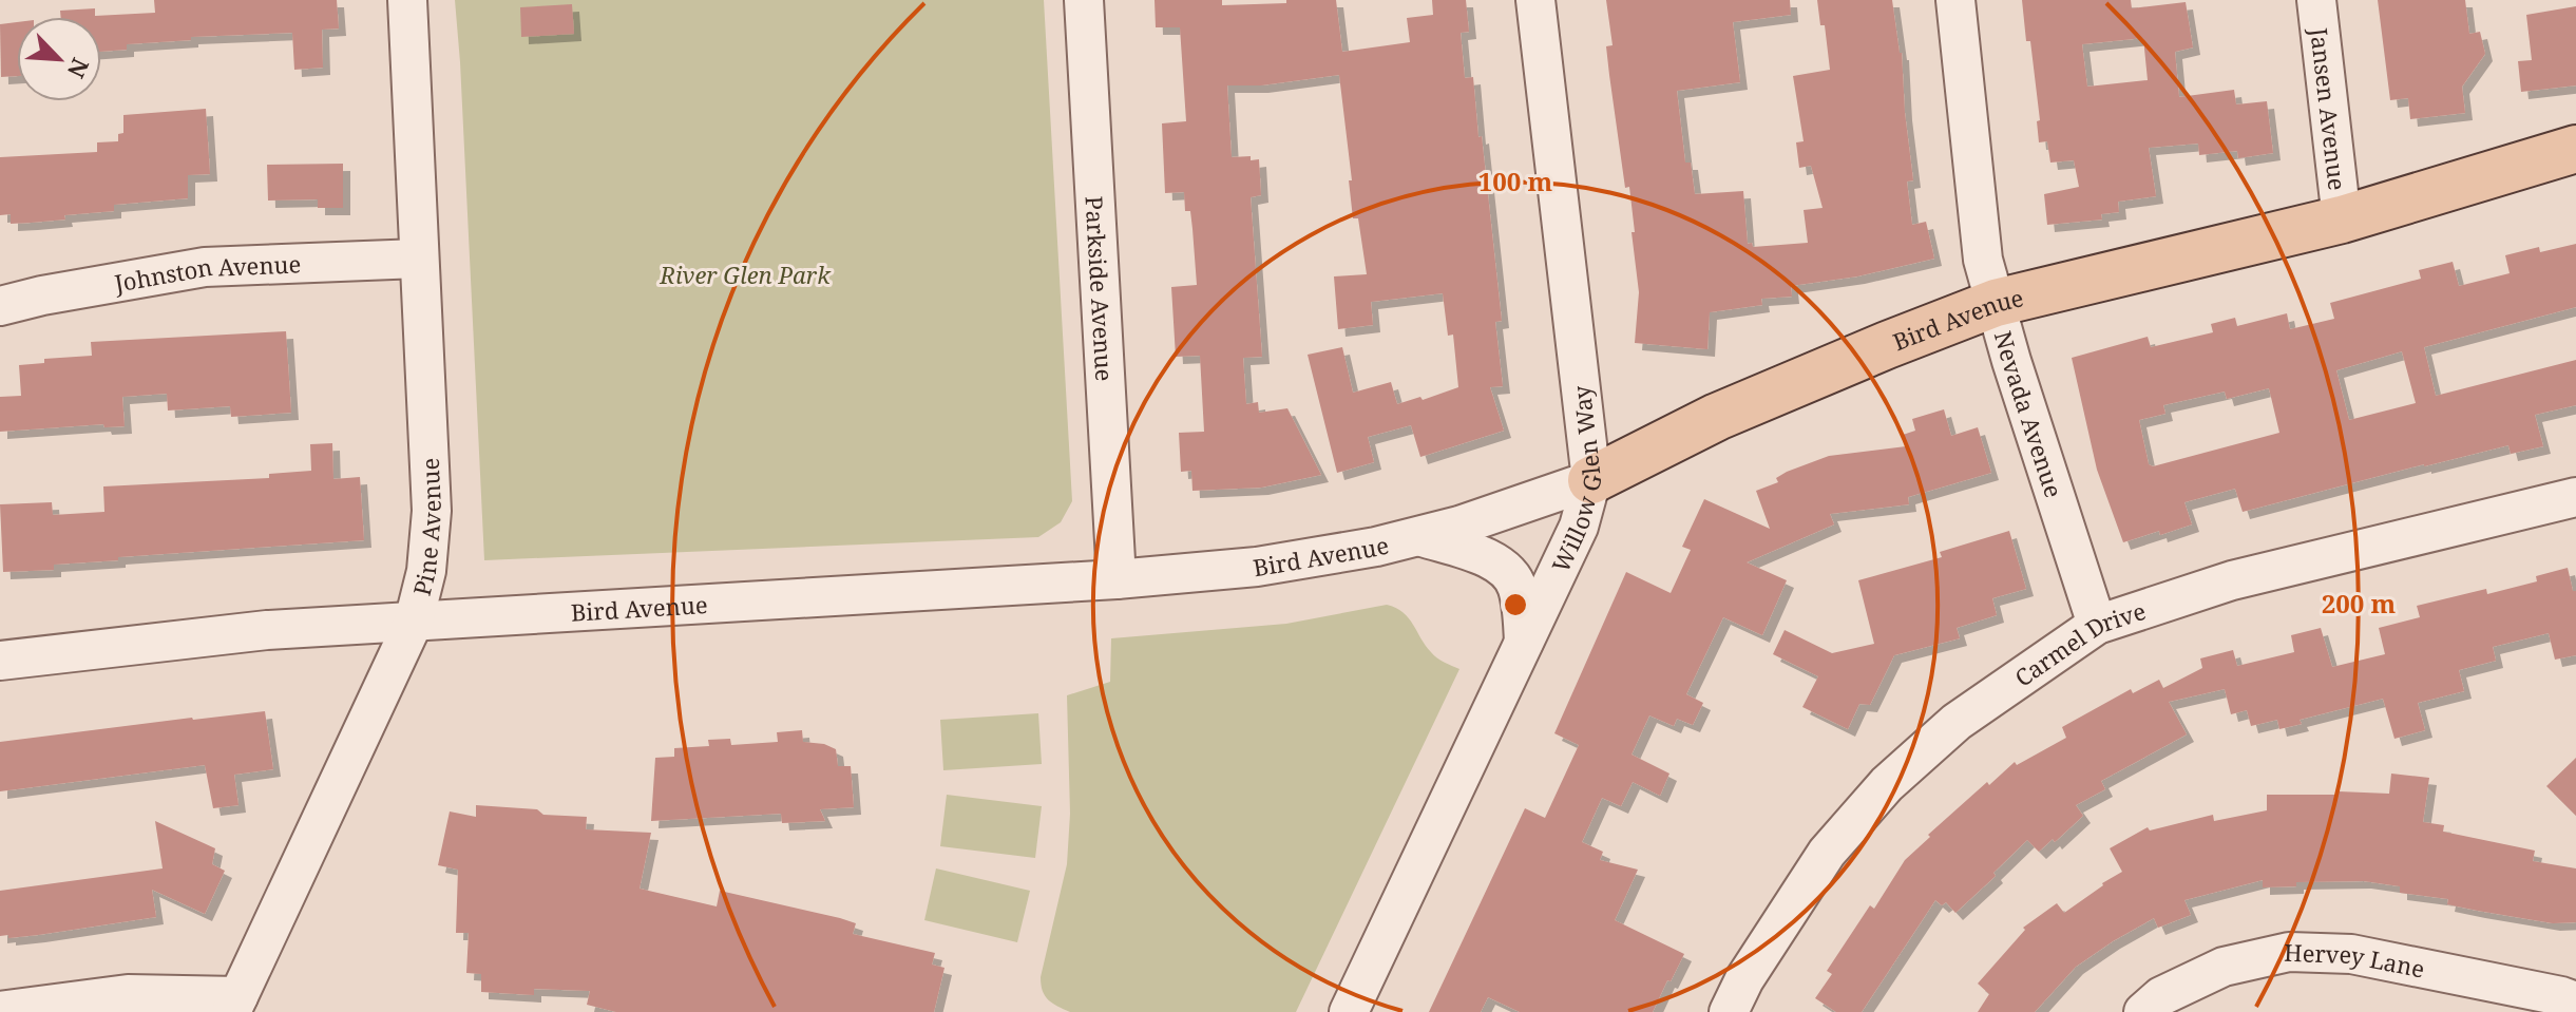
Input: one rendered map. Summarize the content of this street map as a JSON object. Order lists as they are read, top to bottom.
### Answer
{
  "streets": {
    "main road": ["Bird Avenue"],
    "street": [
      "Jansen Avenue",
      "Johnston Avenue",
      "Parkside Avenue",
      "Nevada Avenue",
      "Willow Glen Way",
      "Pine Avenue",
      "Carmel Drive",
      "Hervey Lane"
    ]
  },
  "crossings": [
    ["Jansen Avenue", "Bird Avenue"],
    ["Johnston Avenue", "Pine Avenue"],
    ["Parkside Avenue", "Bird Avenue"],
    ["Bird Avenue", "Nevada Avenue"],
    ["Bird Avenue", "Willow Glen Way"],
    ["Bird Avenue", "Pine Avenue"],
    ["Nevada Avenue", "Carmel Drive"]
  ],
  "parks": ["River Glen Park"],
  "north": "bottom right",
  "rings": ["100 m", "200 m"]
}
